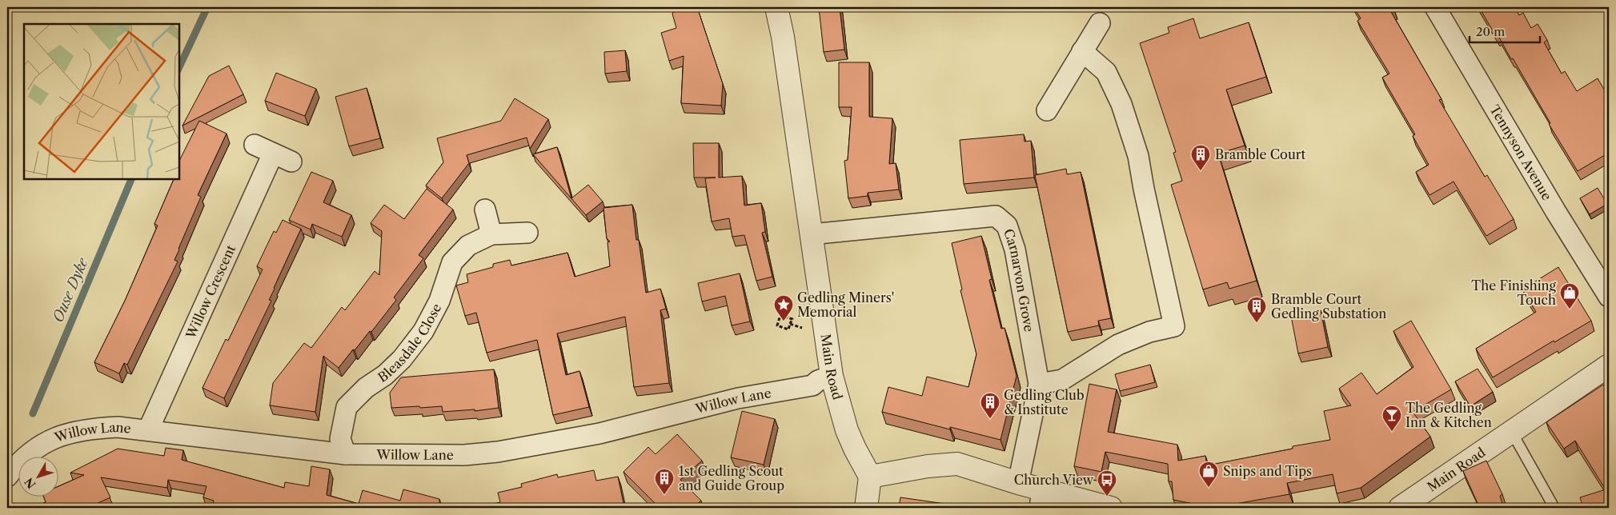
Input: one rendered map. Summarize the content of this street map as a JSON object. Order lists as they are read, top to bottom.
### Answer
{
  "streets": {
    "street": [
      "Tennyson Avenue",
      "Carnarvon Grove",
      "Willow Crescent",
      "Bleasdale Close",
      "Main Road",
      "Willow Lane"
    ]
  },
  "crossings": [
    ["Carnarvon Grove", "Main Road"],
    ["Willow Crescent", "Willow Lane"],
    ["Bleasdale Close", "Willow Lane"],
    ["Main Road", "Willow Lane"]
  ],
  "water": ["Ouse Dyke"],
  "places": {
    "building": [
      "Bramble Court",
      "Bramble Court Gedling Substation",
      "Gedling Club & Institute",
      "1st Gedling Scout and Guide Group"
    ],
    "shop": ["The Finishing Touch", "Snips and Tips"],
    "place": ["Gedling Miners' Memorial"],
    "bar": ["The Gedling Inn & Kitchen"],
    "bus stop": ["Church View"]
  },
  "scale_bar": "20 m",
  "north": "bottom left"
}
